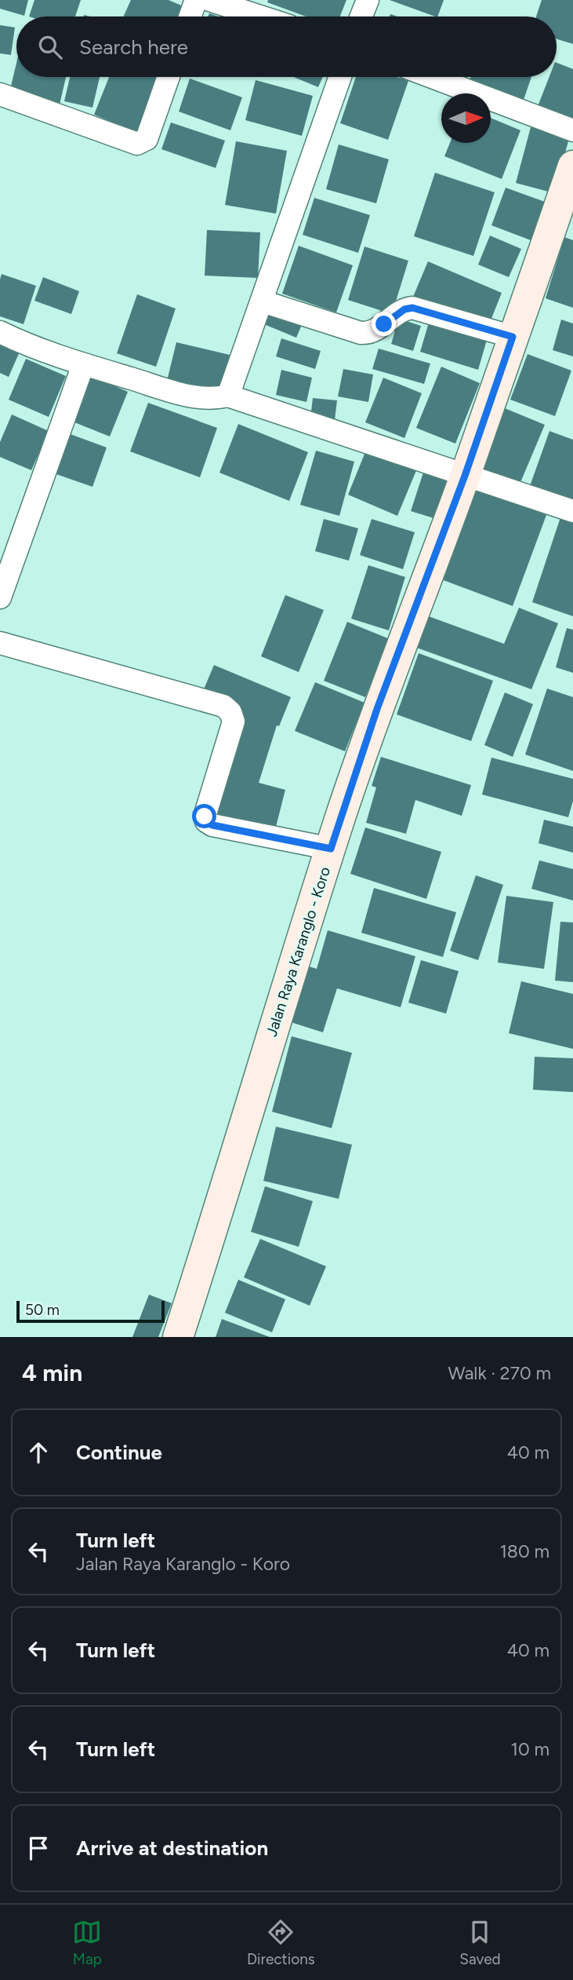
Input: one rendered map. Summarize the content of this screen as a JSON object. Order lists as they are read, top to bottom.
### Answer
{
  "streets": {
    "street": ["Jalan Raya Karanglo - Koro"]
  },
  "scale_bar": "50 m",
  "north": "right",
  "page": {
    "search": "Search here",
    "scale": "50 m",
    "heading": ["4 min", "Walk · 270 m"],
    "list": [
      ["Continue", "40 m"],
      ["Turn left", "Jalan Raya Karanglo - Koro", "180 m"],
      ["Turn left", "40 m"],
      ["Turn left", "10 m"],
      "Arrive at destination"
    ],
    "nav": ["Map", "Directions", "Saved"]
  }
}
